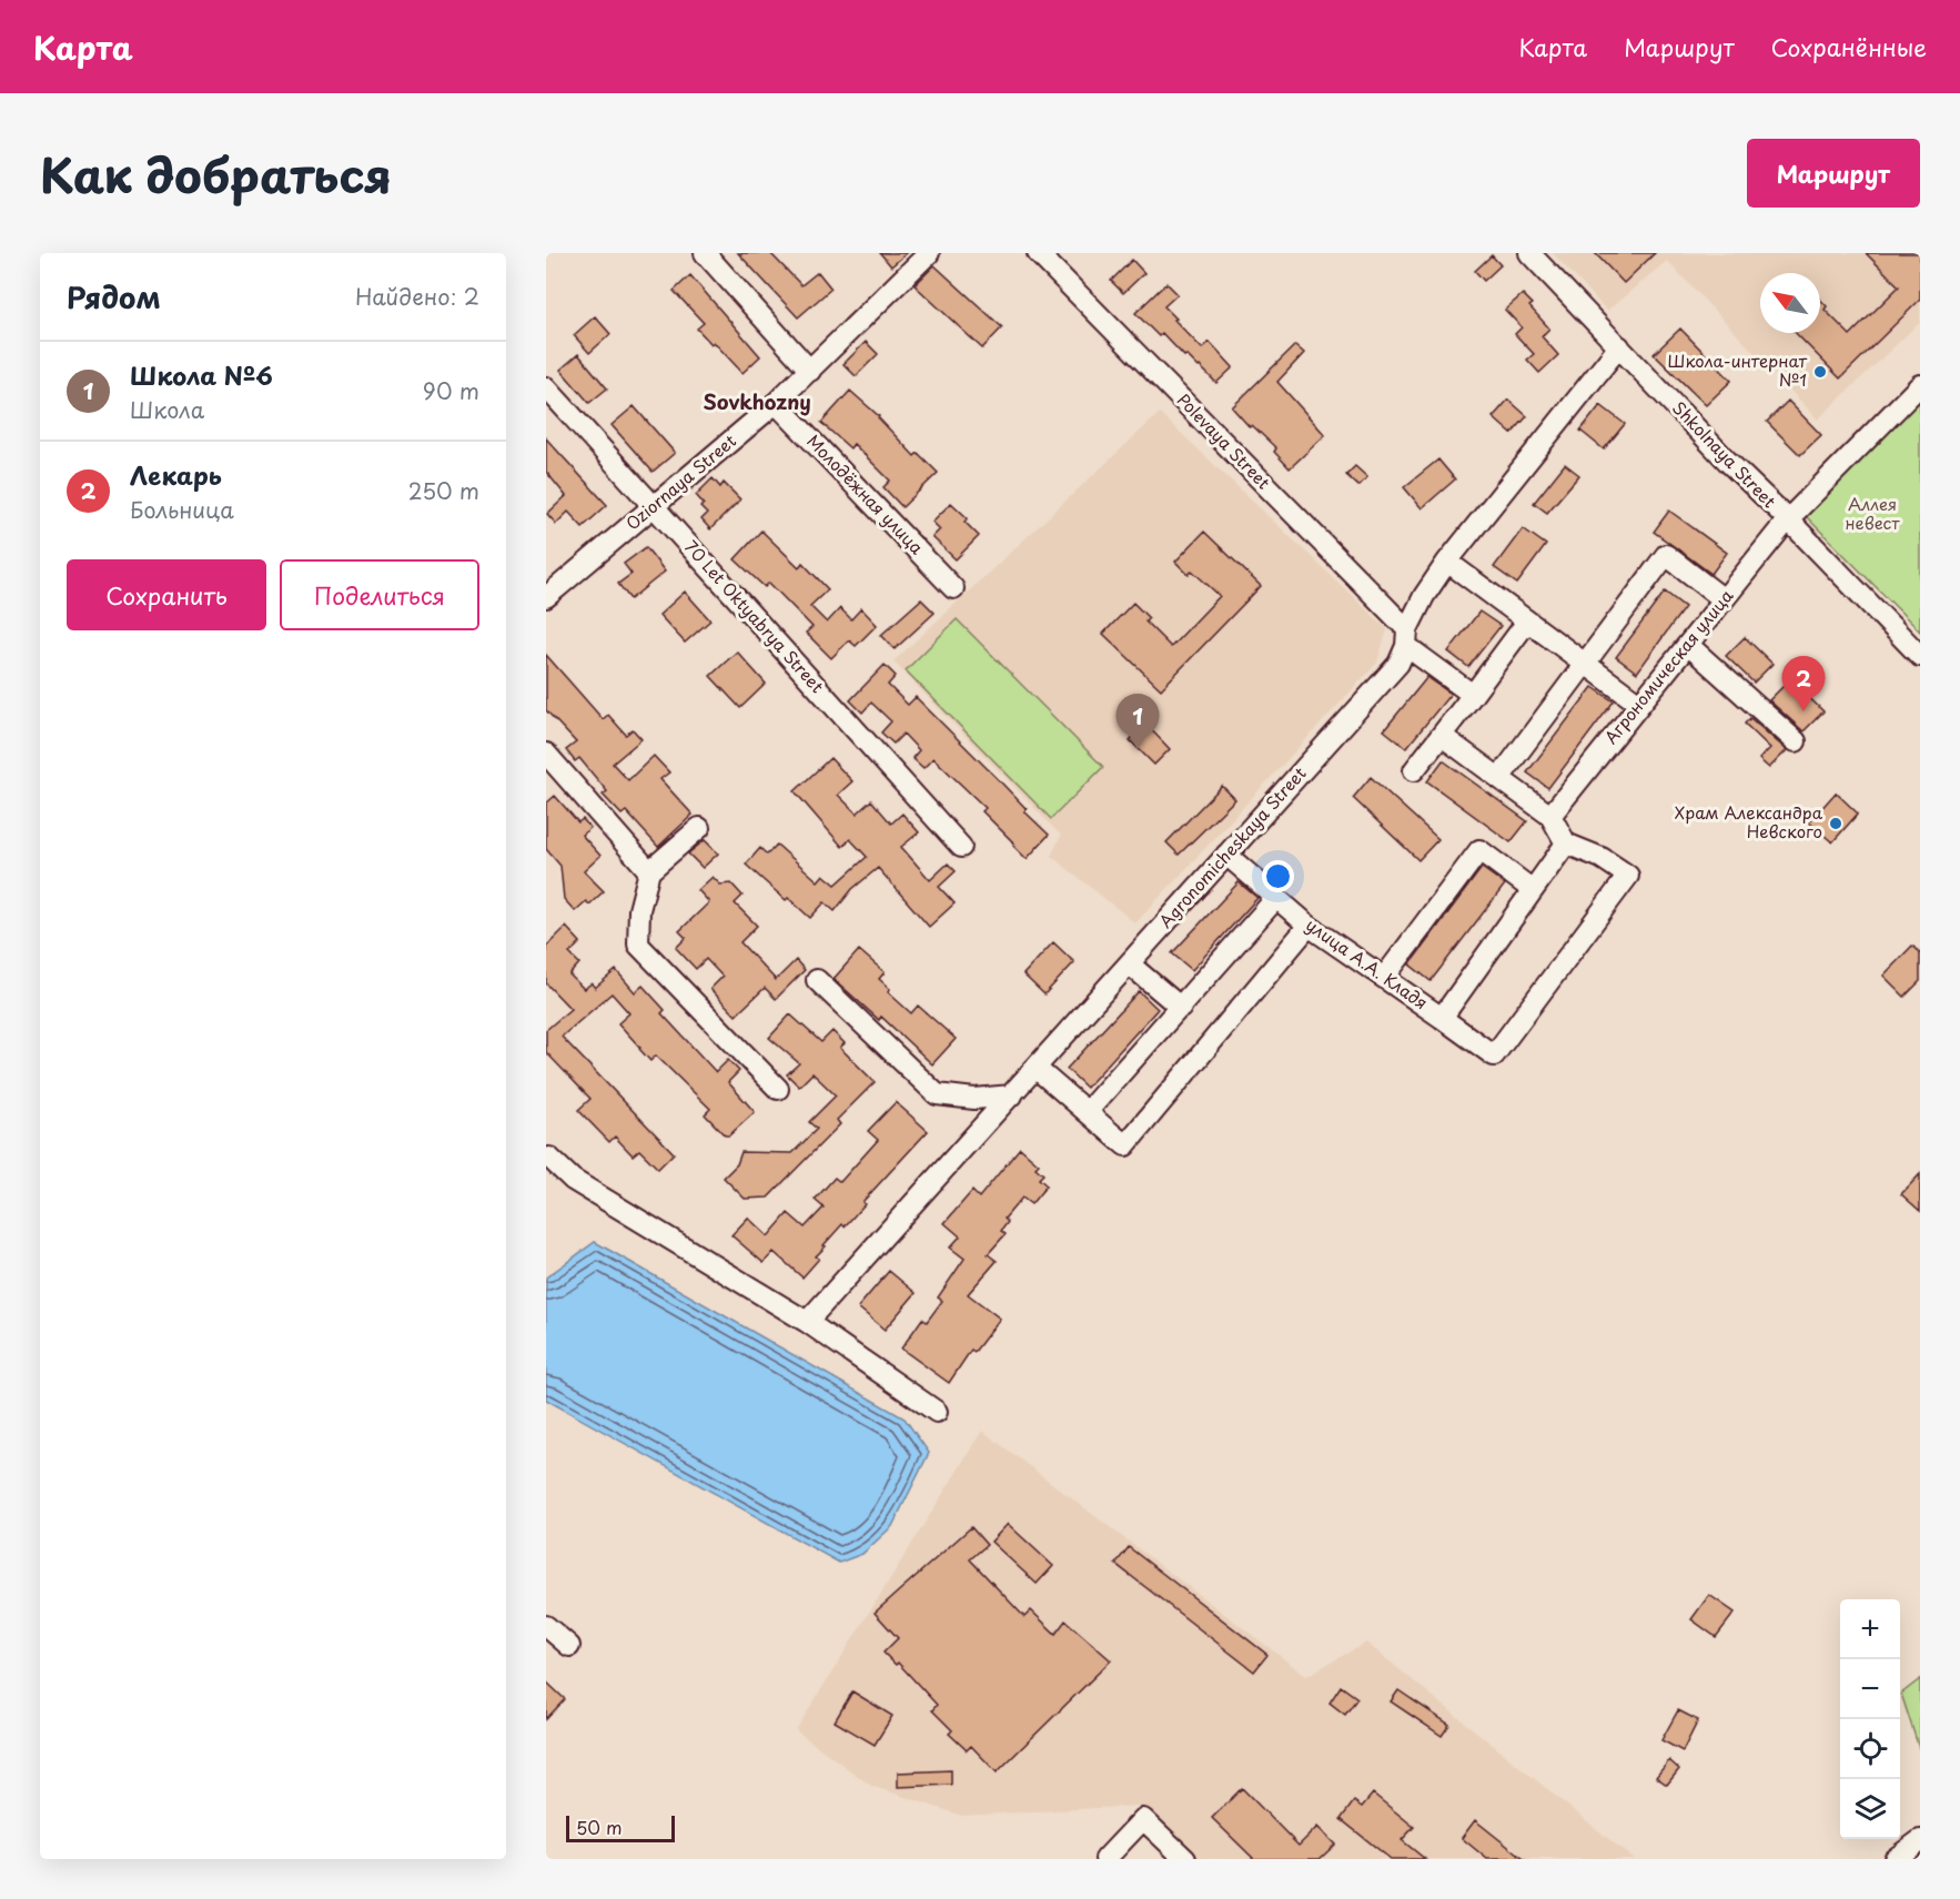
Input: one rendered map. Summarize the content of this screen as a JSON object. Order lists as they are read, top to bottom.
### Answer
{
  "streets": {
    "street": [
      "Polevaya Street",
      "Shkolnaya Street",
      "Oziornaya Street",
      "Молодёжная улица",
      "70 Let Oktyabrya Street",
      "Агрономическая улица",
      "Agronomicheskaya Street",
      "улица А.А. Кладя"
    ]
  },
  "crossings": [
    ["Polevaya Street", "Agronomicheskaya Street"],
    ["Shkolnaya Street", "Агрономическая улица"],
    ["Shkolnaya Street", "Agronomicheskaya Street"],
    ["Oziornaya Street", "Молодёжная улица"],
    ["Oziornaya Street", "70 Let Oktyabrya Street"],
    ["Agronomicheskaya Street", "улица А.А. Кладя"]
  ],
  "districts": ["Sovkhozny"],
  "parks": ["Аллея невест"],
  "places": ["Школа-интернат №1", "Храм Александра Невского"],
  "scale_bar": "50 m",
  "north": "top left",
  "page": {
    "header": "Карта",
    "nav": ["Карта", "Маршрут", "Сохранённые"],
    "title": "Как добраться",
    "buttons": [
      "Маршрут",
      ["Сохранить", "Поделиться"]
    ],
    "heading": ["Рядом", "Найдено: 2"],
    "list": [
      {
        "mark": "1",
        "name": "Школа №6",
        "note": "Школа",
        "value": "90 m"
      },
      {
        "mark": "2",
        "name": "Лекарь",
        "note": "Больница",
        "value": "250 m"
      }
    ],
    "pins": ["2", "1"],
    "map_buttons": ["+", "−"],
    "scale": "50 m"
  }
}
